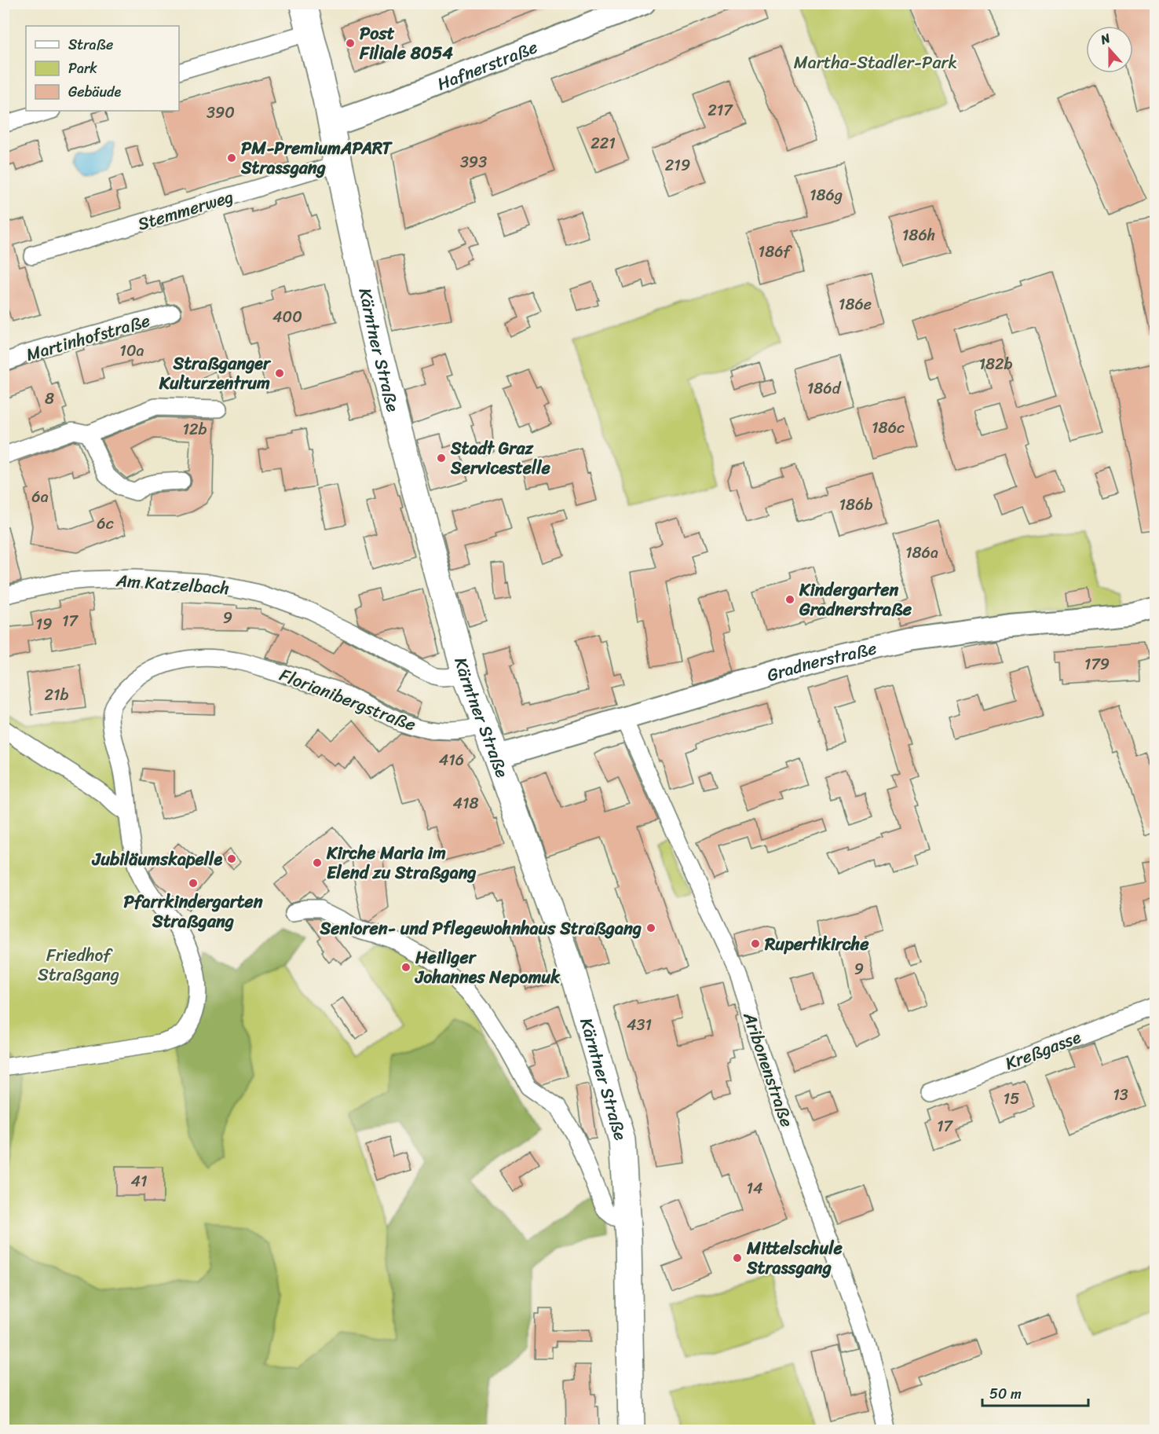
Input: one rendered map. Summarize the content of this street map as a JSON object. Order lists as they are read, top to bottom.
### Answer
{
  "streets": {
    "main road": ["Hafnerstraße", "Kärntner Straße", "Gradnerstraße"],
    "street": [
      "Stemmerweg",
      "Martinhofstraße",
      "Am Katzelbach",
      "Florianibergstraße",
      "Kreßgasse",
      "Aribonenstraße"
    ]
  },
  "crossings": [
    ["Hafnerstraße", "Kärntner Straße"],
    ["Stemmerweg", "Kärntner Straße"],
    ["Kärntner Straße", "Am Katzelbach"],
    ["Kärntner Straße", "Gradnerstraße"],
    ["Kärntner Straße", "Florianibergstraße"],
    ["Gradnerstraße", "Aribonenstraße"]
  ],
  "parks": ["Martha-Stadler-Park", "Friedhof Straßgang"],
  "places": [
    "Post Filiale 8054",
    "PM-PremiumAPART Strassgang",
    "Straßganger Kulturzentrum",
    "Stadt Graz Servicestelle",
    "Kindergarten Gradnerstraße",
    "Jubiläumskapelle",
    "Kirche Maria im Elend zu Straßgang",
    "Pfarrkindergarten Straßgang",
    "Senioren- und Pflegewohnhaus Straßgang",
    "Rupertikirche",
    "Heiliger Johannes Nepomuk",
    "Mittelschule Strassgang"
  ],
  "house_numbers": [
    "217",
    "390",
    "221",
    "393",
    "219",
    "186g",
    "186h",
    "186f",
    "186e",
    "400",
    "10a",
    "182b",
    "186d",
    "8",
    "186c",
    "12b",
    "6a",
    "186b",
    "6c",
    "186a",
    "9",
    "17",
    "19",
    "179",
    "21b",
    "416",
    "418",
    "9",
    "431",
    "13",
    "15",
    "17",
    "41",
    "14"
  ],
  "legend": ["Straße", "Park", "Gebäude"],
  "scale_bar": "50 m",
  "north": "top"
}
